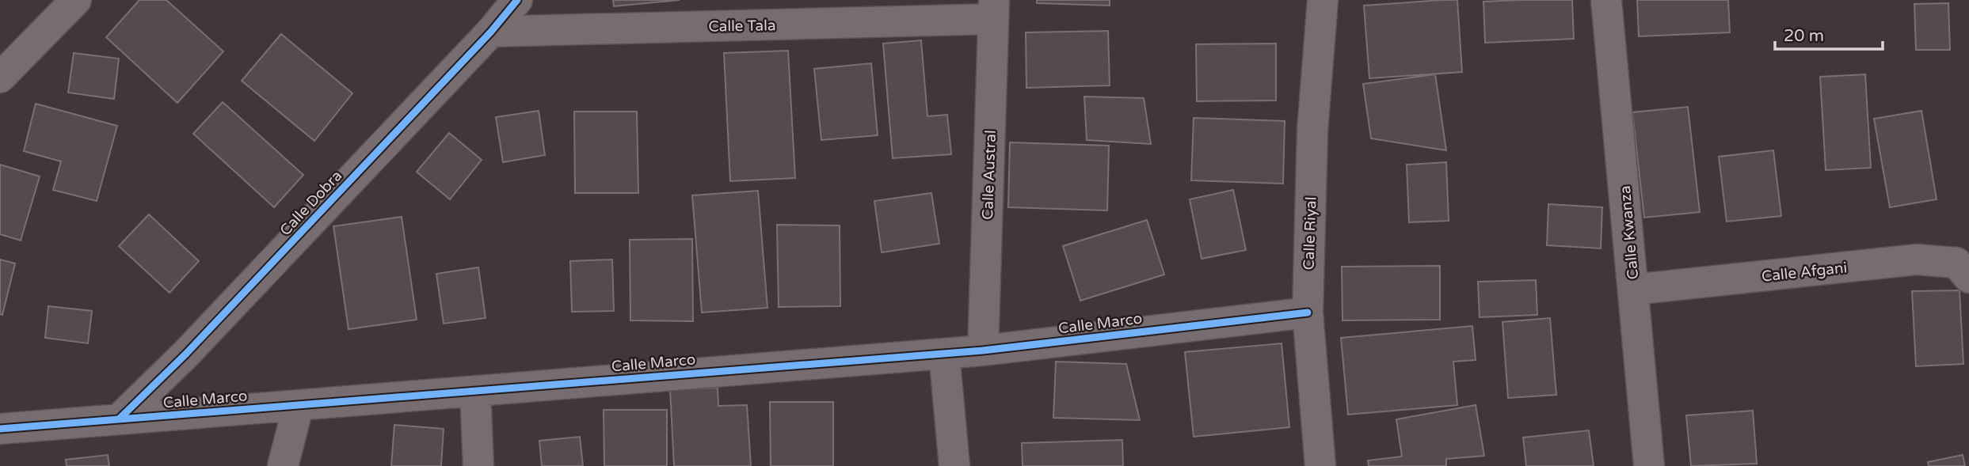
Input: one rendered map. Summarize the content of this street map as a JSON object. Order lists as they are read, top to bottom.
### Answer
{
  "streets": {
    "street": [
      "Calle Tala",
      "Calle Austral",
      "Calle Dobra",
      "Calle Kwanza",
      "Calle Riyal",
      "Calle Afgani",
      "Calle Marco"
    ]
  },
  "crossings": [
    ["Calle Tala", "Calle Austral"],
    ["Calle Tala", "Calle Dobra"],
    ["Calle Austral", "Calle Marco"],
    ["Calle Dobra", "Calle Marco"],
    ["Calle Kwanza", "Calle Afgani"],
    ["Calle Riyal", "Calle Marco"]
  ],
  "scale_bar": "20 m"
}
